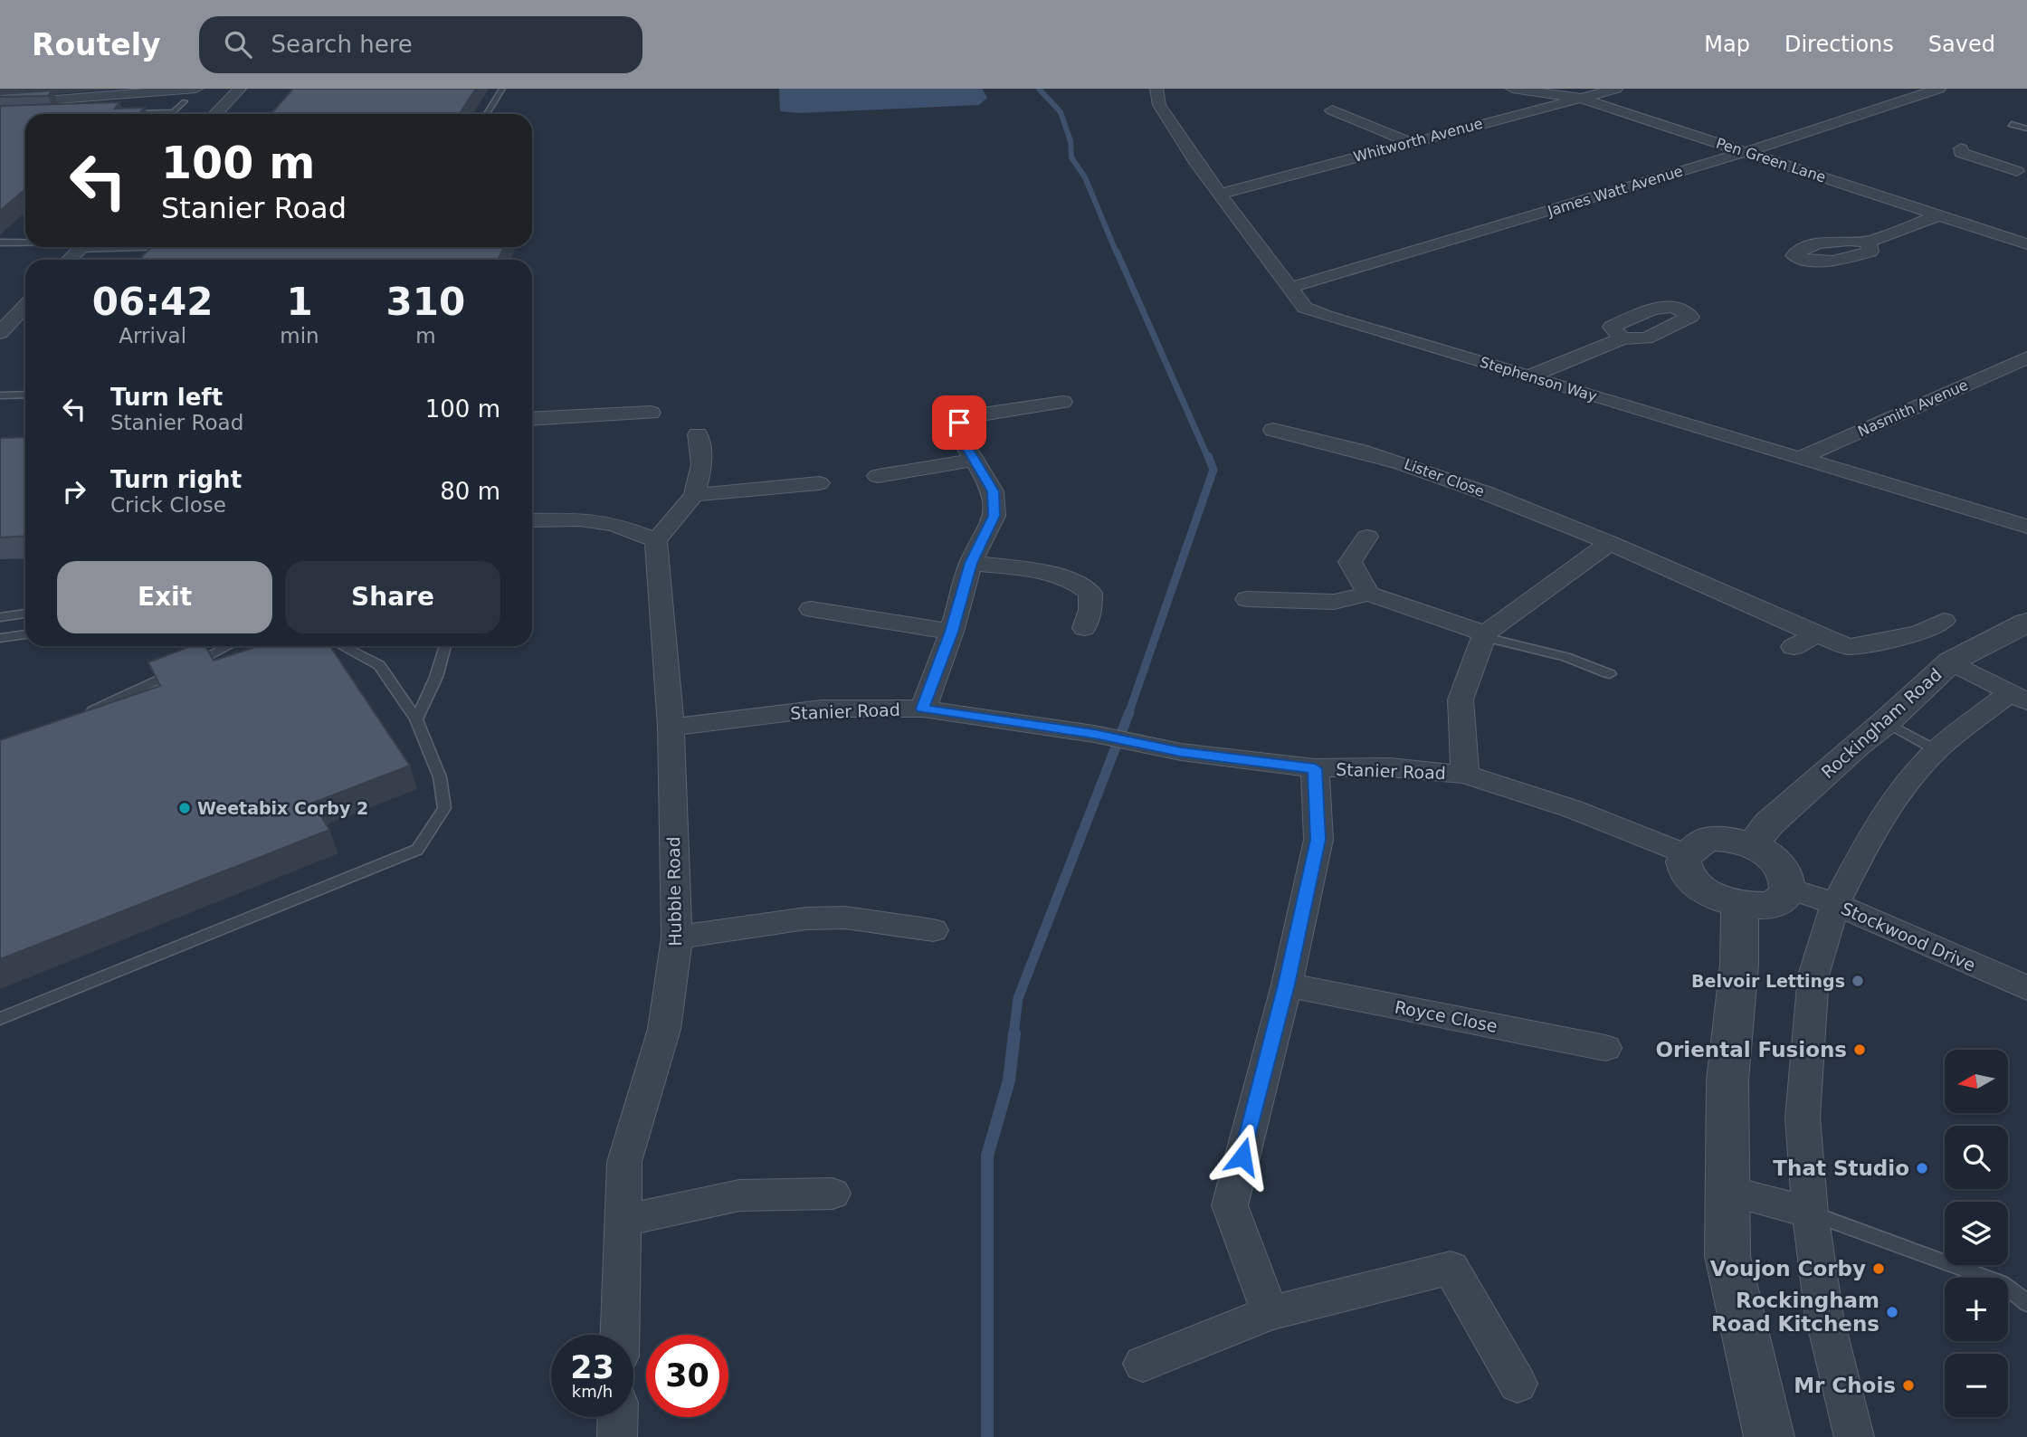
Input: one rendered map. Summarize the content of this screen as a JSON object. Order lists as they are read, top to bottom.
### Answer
{
  "streets": {
    "street": [
      "Whitworth Avenue",
      "Pen Green Lane",
      "James Watt Avenue",
      "Stephenson Way",
      "Nasmith Avenue",
      "Lister Close",
      "Stanier Road",
      "Rockingham Road",
      "Hubble Road",
      "Stockwood Drive",
      "Royce Close"
    ]
  },
  "crossings": [
    ["Whitworth Avenue", "Pen Green Lane"],
    ["Whitworth Avenue", "Stephenson Way"],
    ["Pen Green Lane", "James Watt Avenue"],
    ["James Watt Avenue", "Stephenson Way"],
    ["Stephenson Way", "Nasmith Avenue"],
    ["Stanier Road", "Rockingham Road"],
    ["Stanier Road", "Hubble Road"],
    ["Stanier Road", "Stockwood Drive"],
    ["Rockingham Road", "Stockwood Drive"]
  ],
  "places": [
    "Weetabix Corby 2",
    "Belvoir Lettings",
    "Oriental Fusions",
    "That Studio",
    "Voujon Corby",
    "Rockingham Road Kitchens",
    "Mr Chois"
  ],
  "north": "left",
  "page": {
    "header": "Routely",
    "search": "Search here",
    "nav": ["Map", "Directions", "Saved"],
    "turn": ["100 m", "Stanier Road"],
    "eta": [
      "06:42",
      "Arrival",
      "1",
      "min",
      "310",
      "m"
    ],
    "list": [
      {
        "name": "Turn left",
        "note": "Stanier Road",
        "value": "100 m"
      },
      {
        "name": "Turn right",
        "note": "Crick Close",
        "value": "80 m"
      }
    ],
    "buttons": ["Exit", "Share"],
    "map_buttons": ["+", "−"],
    "speed": "23 km/h",
    "limit": "30"
  }
}
